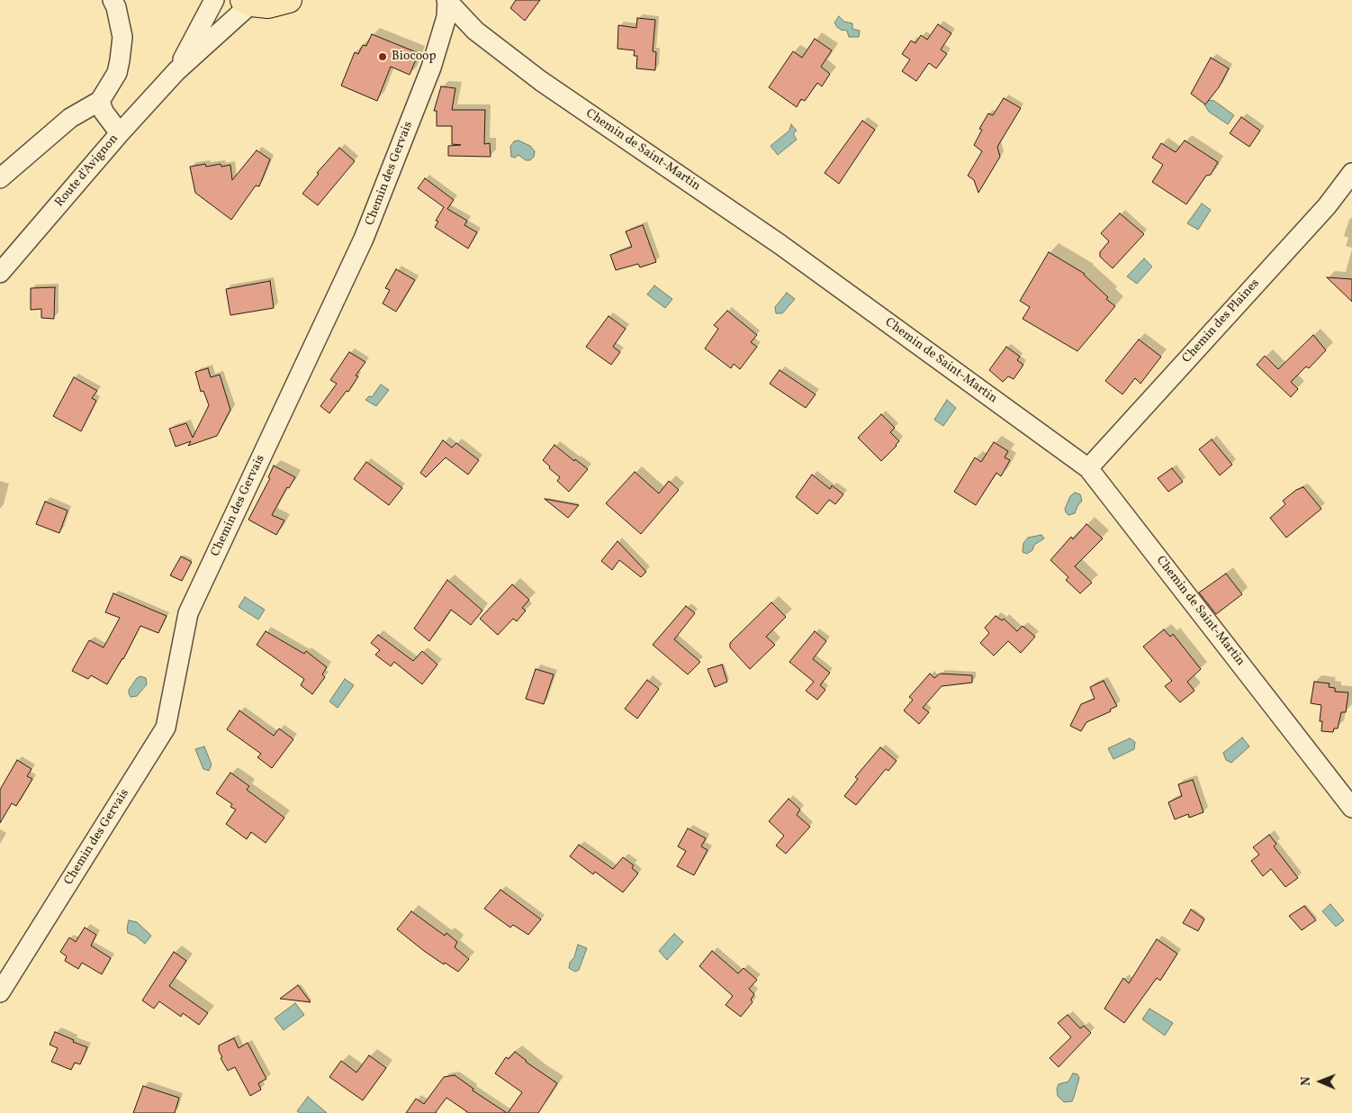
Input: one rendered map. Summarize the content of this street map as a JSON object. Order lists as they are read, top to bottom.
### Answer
{
  "streets": {
    "street": [
      "Chemin de Saint-Martin",
      "Route d'Avignon",
      "Chemin des Gervais",
      "Chemin des Plaines"
    ]
  },
  "crossings": [
    ["Chemin de Saint-Martin", "Chemin des Gervais"],
    ["Chemin de Saint-Martin", "Chemin des Plaines"]
  ],
  "places": ["Biocoop"],
  "north": "left"
}
